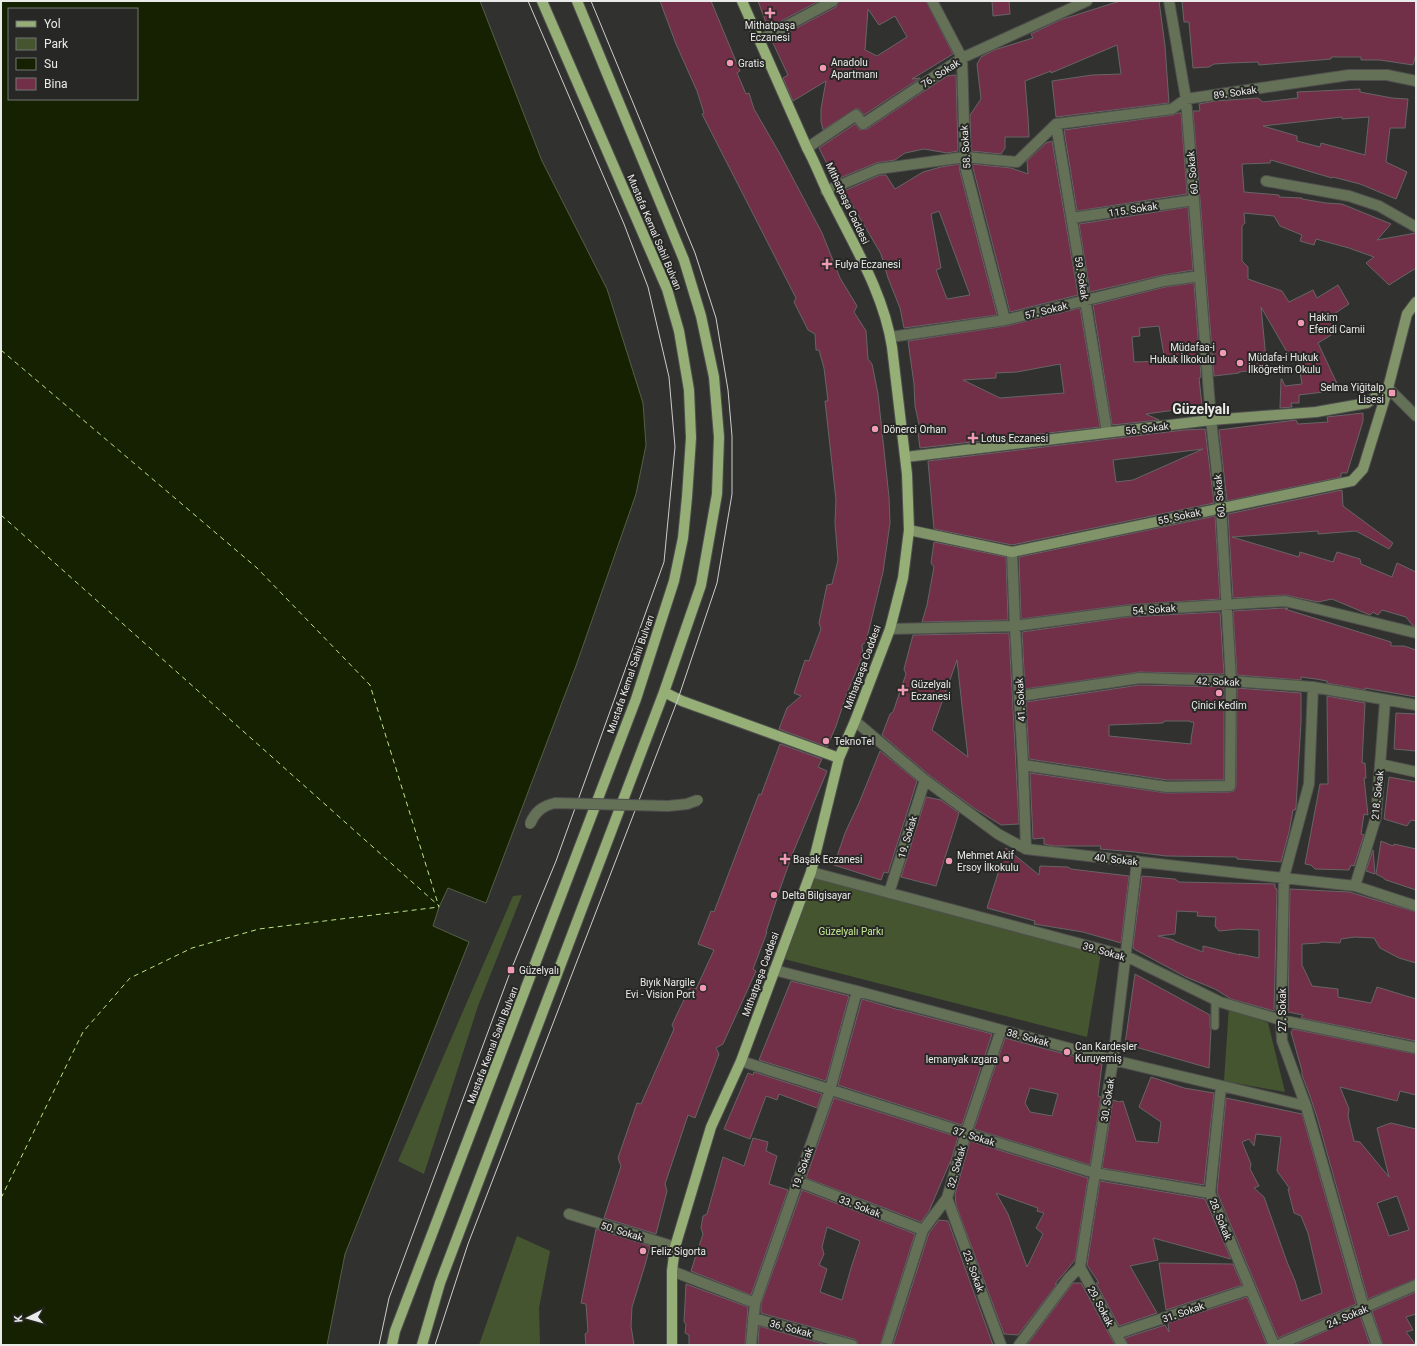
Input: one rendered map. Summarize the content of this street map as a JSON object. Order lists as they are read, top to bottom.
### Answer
{
  "streets": {
    "main road": ["Mithatpaşa Caddesi", "Mustafa Kemal Sahil Bulvarı"],
    "street": [
      "76. Sokak",
      "89. Sokak",
      "58. Sokak",
      "60. Sokak",
      "115. Sokak",
      "59. Sokak",
      "57. Sokak",
      "56. Sokak",
      "55. Sokak",
      "54. Sokak",
      "42. Sokak",
      "41. Sokak",
      "218. Sokak",
      "19. Sokak",
      "40. Sokak",
      "39. Sokak",
      "27. Sokak",
      "38. Sokak",
      "30. Sokak",
      "37. Sokak",
      "32. Sokak",
      "33. Sokak",
      "28. Sokak",
      "50. Sokak",
      "23. Sokak",
      "29. Sokak",
      "31. Sokak",
      "24. Sokak",
      "36. Sokak"
    ]
  },
  "crossings": [
    ["76. Sokak", "58. Sokak"],
    ["76. Sokak", "Mithatpaşa Caddesi"],
    ["89. Sokak", "60. Sokak"],
    ["89. Sokak", "59. Sokak"],
    ["58. Sokak", "57. Sokak"],
    ["60. Sokak", "115. Sokak"],
    ["60. Sokak", "57. Sokak"],
    ["60. Sokak", "56. Sokak"],
    ["60. Sokak", "55. Sokak"],
    ["60. Sokak", "54. Sokak"],
    ["60. Sokak", "42. Sokak"],
    ["60. Sokak", "41. Sokak"],
    ["Mithatpaşa Caddesi", "57. Sokak"],
    ["Mithatpaşa Caddesi", "56. Sokak"],
    ["Mithatpaşa Caddesi", "55. Sokak"],
    ["Mithatpaşa Caddesi", "54. Sokak"],
    ["Mithatpaşa Caddesi", "40. Sokak"],
    ["Mithatpaşa Caddesi", "39. Sokak"],
    ["Mithatpaşa Caddesi", "38. Sokak"],
    ["Mithatpaşa Caddesi", "37. Sokak"],
    ["Mithatpaşa Caddesi", "50. Sokak"],
    ["115. Sokak", "59. Sokak"],
    ["59. Sokak", "57. Sokak"],
    ["59. Sokak", "56. Sokak"],
    ["56. Sokak", "55. Sokak"],
    ["55. Sokak", "41. Sokak"],
    ["54. Sokak", "41. Sokak"],
    ["42. Sokak", "41. Sokak"],
    ["42. Sokak", "218. Sokak"],
    ["42. Sokak", "27. Sokak"],
    ["41. Sokak", "40. Sokak"],
    ["218. Sokak", "40. Sokak"],
    ["19. Sokak", "40. Sokak"],
    ["19. Sokak", "39. Sokak"],
    ["19. Sokak", "38. Sokak"],
    ["19. Sokak", "37. Sokak"],
    ["19. Sokak", "33. Sokak"],
    ["19. Sokak", "36. Sokak"],
    ["40. Sokak", "27. Sokak"],
    ["40. Sokak", "30. Sokak"],
    ["39. Sokak", "27. Sokak"],
    ["39. Sokak", "30. Sokak"],
    ["27. Sokak", "38. Sokak"],
    ["27. Sokak", "24. Sokak"],
    ["38. Sokak", "30. Sokak"],
    ["38. Sokak", "32. Sokak"],
    ["38. Sokak", "28. Sokak"],
    ["30. Sokak", "37. Sokak"],
    ["30. Sokak", "29. Sokak"],
    ["37. Sokak", "32. Sokak"],
    ["37. Sokak", "28. Sokak"],
    ["32. Sokak", "33. Sokak"],
    ["32. Sokak", "23. Sokak"],
    ["28. Sokak", "31. Sokak"],
    ["29. Sokak", "31. Sokak"]
  ],
  "districts": ["Güzelyalı"],
  "parks": ["Güzelyalı Parkı"],
  "places": {
    "health": [
      "Mithatpaşa Eczanesi",
      "Fulya Eczanesi",
      "Lotus Eczanesi",
      "Güzelyalı Eczanesi",
      "Başak Eczanesi"
    ],
    "other": [
      "Gratis",
      "Anadolu Apartmanı",
      "Hakim Efendi Camii",
      "Müdafaa-i Hukuk İlkokulu",
      "Müdafa-i Hukuk İlköğretim Okulu",
      "Dönerci Orhan",
      "Çinici Kedim",
      "TeknoTel",
      "Mehmet Akif Ersoy İlkokulu",
      "Delta Bilgisayar",
      "Bıyık Nargile Evi - Vision Port",
      "Can Kardeşler Kuruyemiş",
      "lemanyak ızgara",
      "Feliz Sigorta"
    ],
    "transit": ["Selma Yiğitalp Lisesi", "Güzelyalı"]
  },
  "legend": [
    "Yol",
    "Park",
    "Su",
    "Bina"
  ],
  "north": "left"
}
